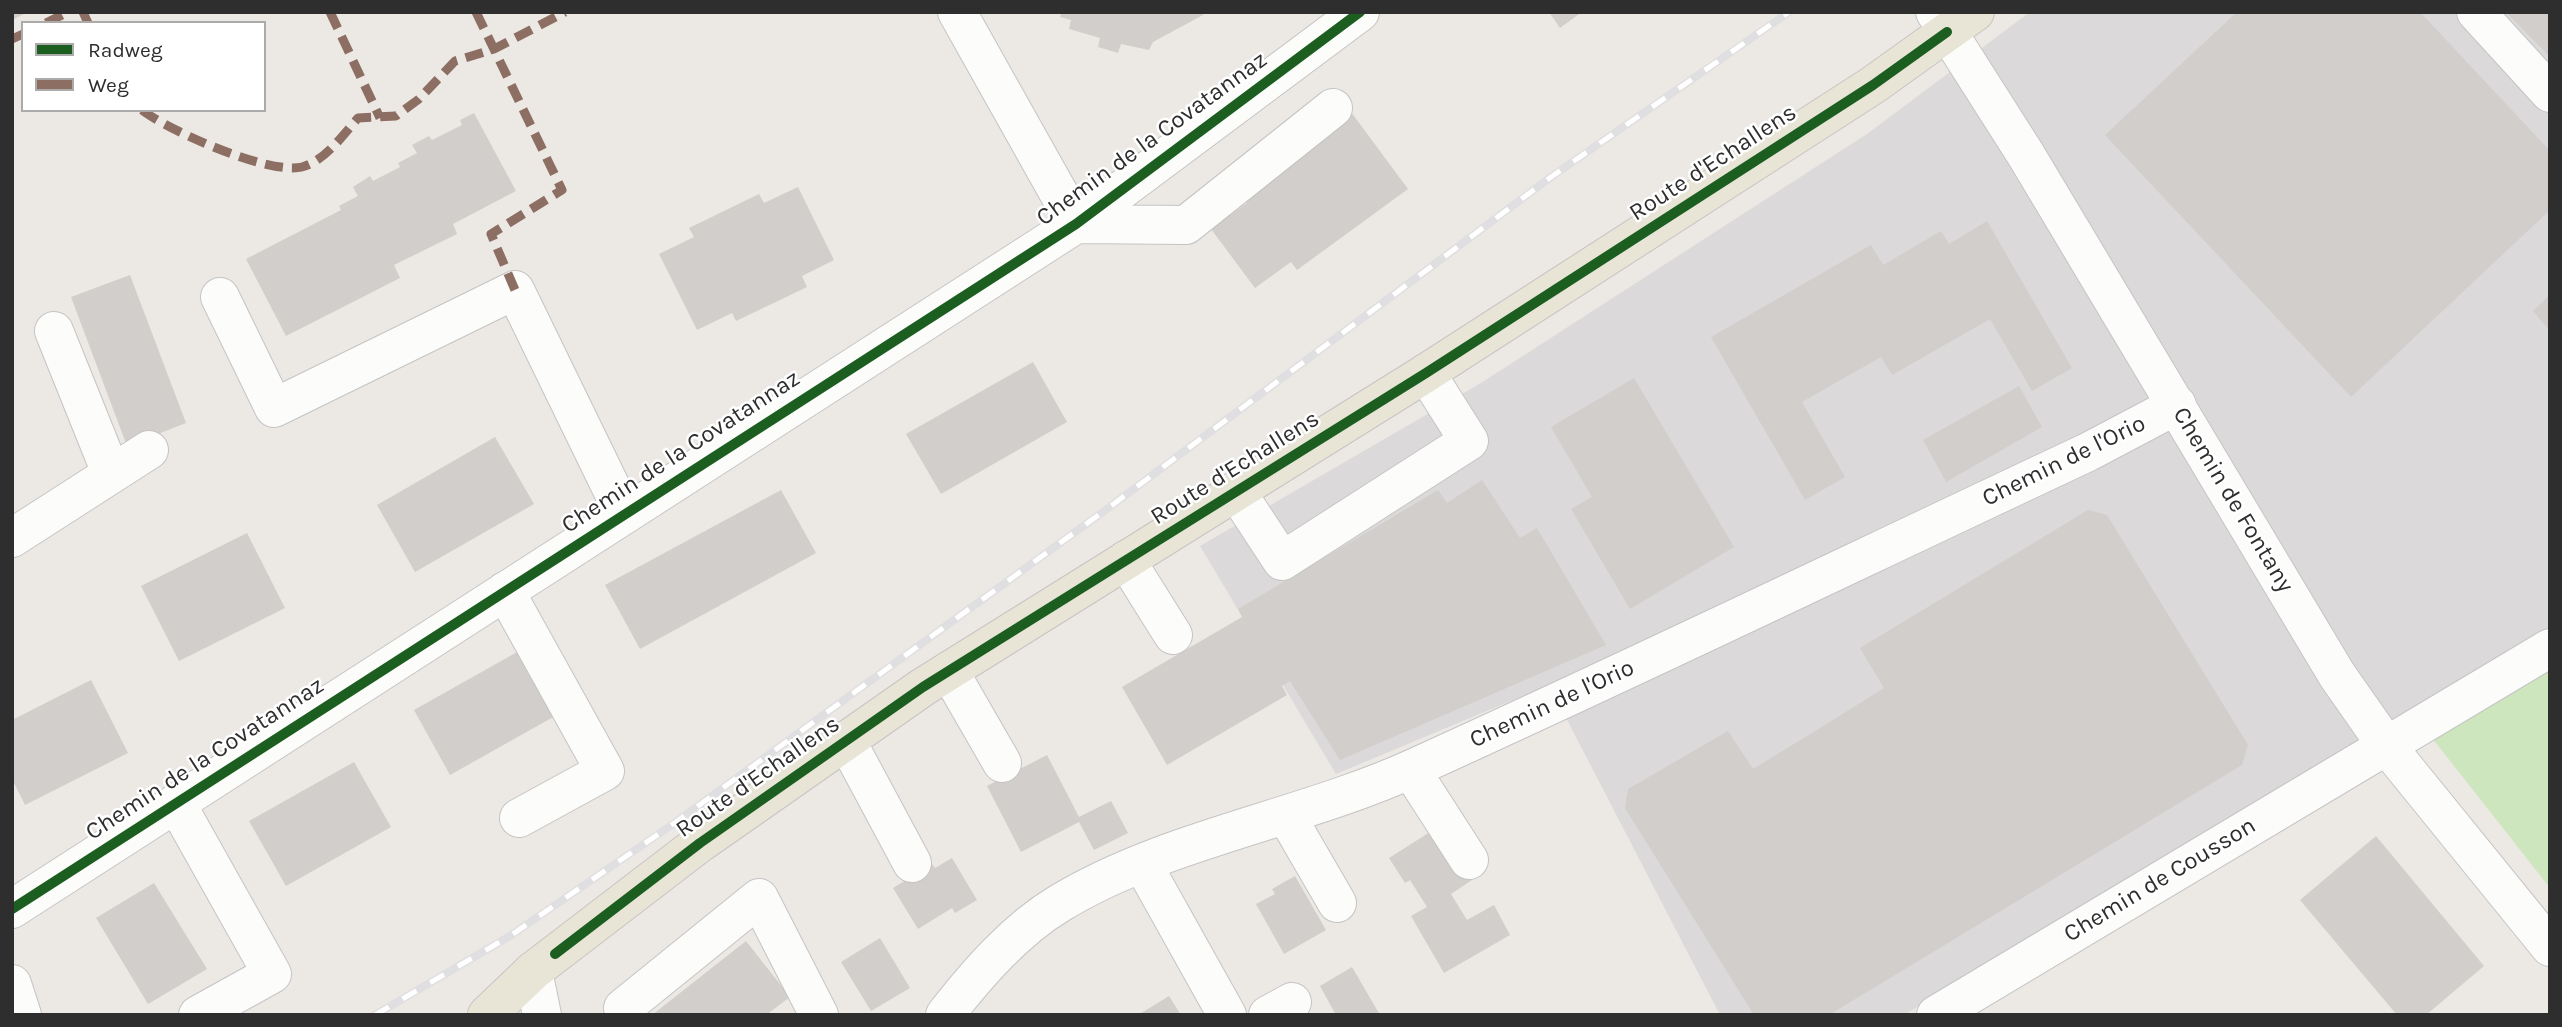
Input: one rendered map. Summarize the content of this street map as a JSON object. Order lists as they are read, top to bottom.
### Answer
{
  "streets": {
    "main road": ["Route d'Echallens"],
    "street": [
      "Chemin de la Covatannaz",
      "Chemin de l'Orio",
      "Chemin de Fontany",
      "Chemin de Cousson"
    ]
  },
  "crossings": [
    ["Route d'Echallens", "Chemin de Fontany"],
    ["Chemin de l'Orio", "Chemin de Fontany"],
    ["Chemin de Fontany", "Chemin de Cousson"]
  ],
  "legend": ["Radweg", "Weg"]
}
